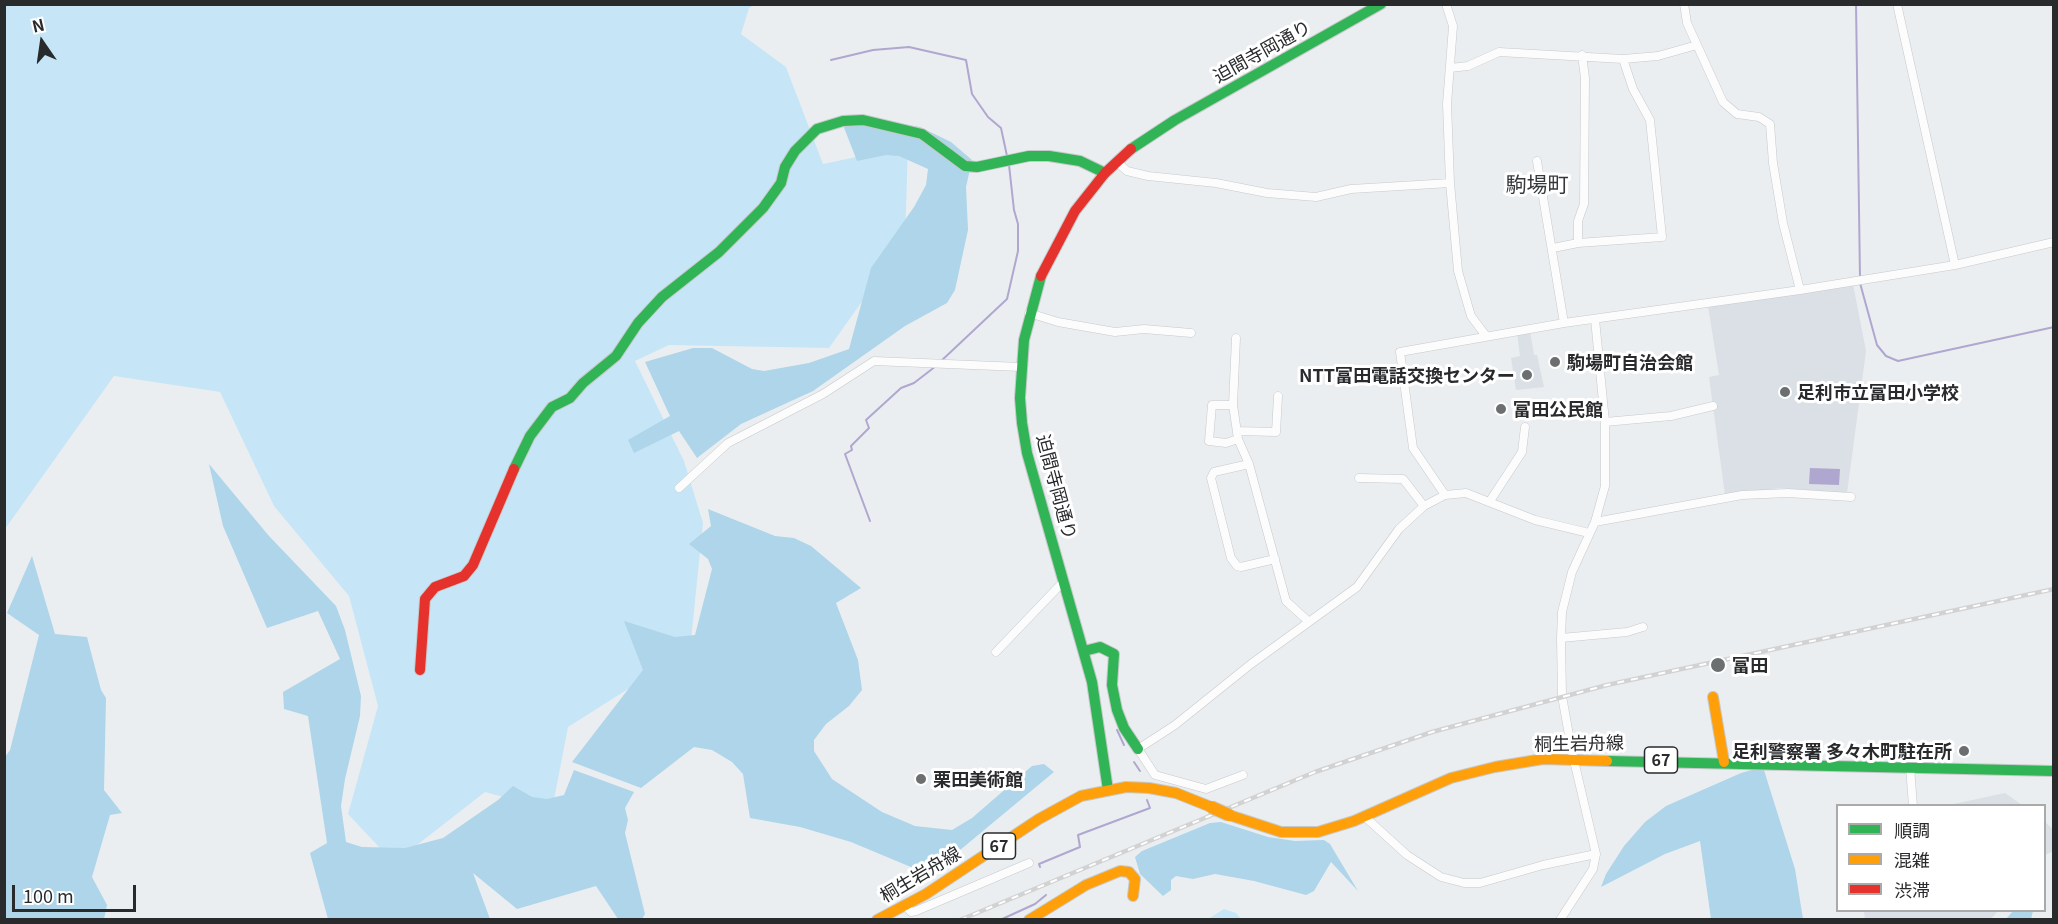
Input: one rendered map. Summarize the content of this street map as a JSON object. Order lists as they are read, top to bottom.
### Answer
{
  "streets": {
    "street": ["迫間寺岡通り", "桐生岩舟線", "67"]
  },
  "crossings": [
    ["迫間寺岡通り", "桐生岩舟線"]
  ],
  "districts": ["駒場町"],
  "places": [
    "駒場町自治会館",
    "NTT富田電話交換センター",
    "足利市立富田小学校",
    "富田公民館",
    "富田",
    "足利警察署 多々木町駐在所",
    "栗田美術館"
  ],
  "legend": ["順調", "混雑", "渋滞"],
  "scale_bar": "100 m",
  "north": "top"
}
